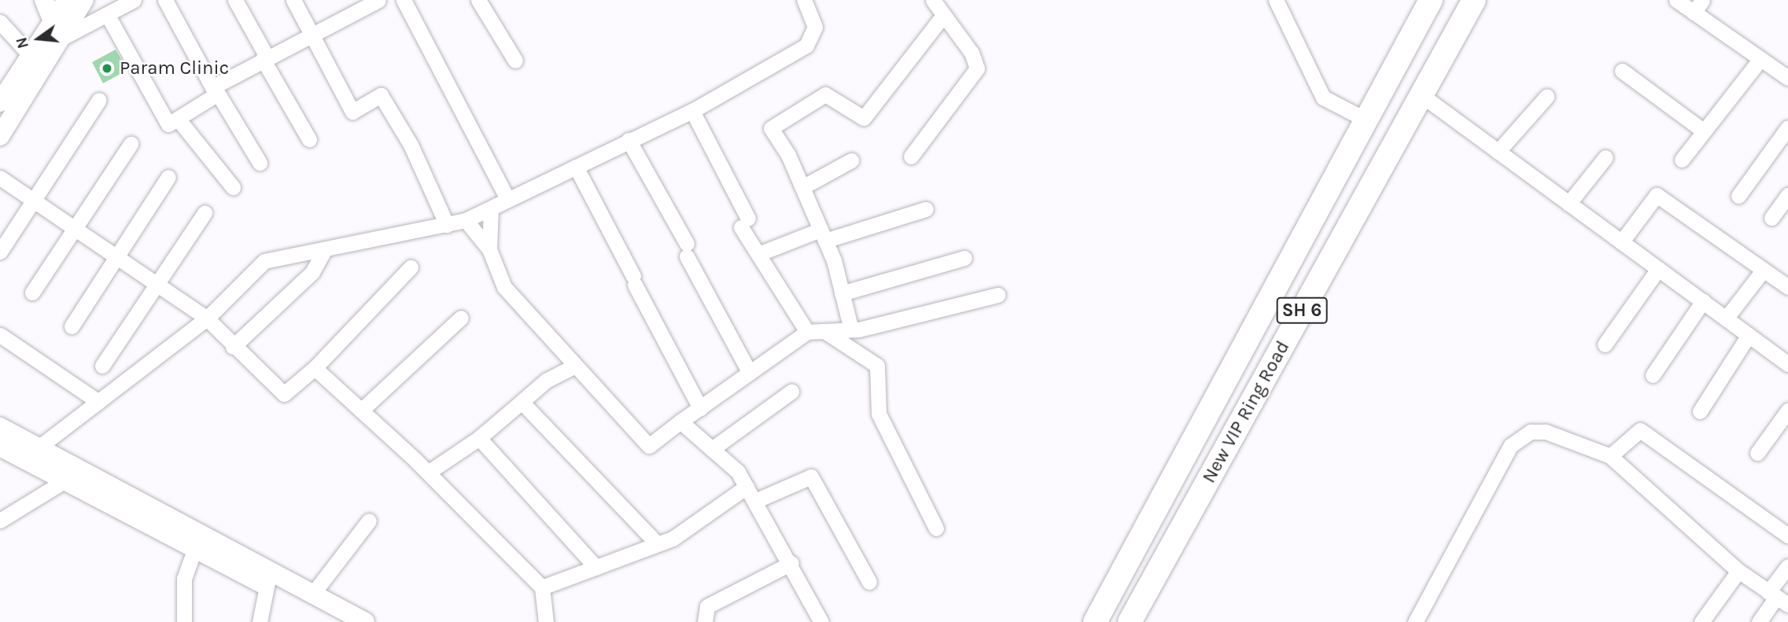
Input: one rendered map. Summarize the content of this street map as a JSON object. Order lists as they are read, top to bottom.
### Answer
{
  "streets": {
    "main road": ["SH 6", "New VIP Ring Road"]
  },
  "places": ["Param Clinic"],
  "north": "left"
}
